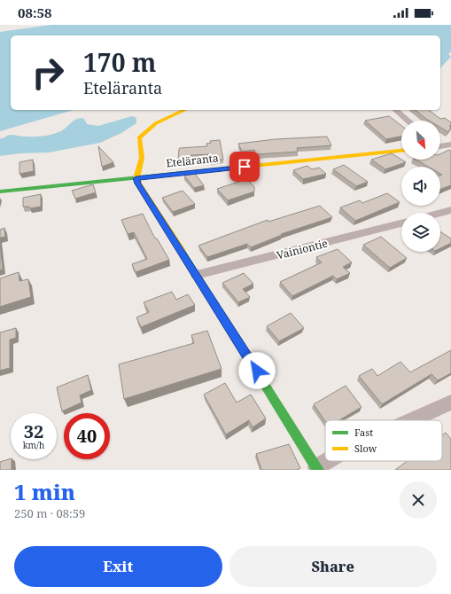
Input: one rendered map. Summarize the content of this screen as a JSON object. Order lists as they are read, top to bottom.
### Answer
{
  "streets": {
    "street": ["Eteläranta", "Vainiontie"]
  },
  "legend": ["Fast", "Slow"],
  "north": "bottom right",
  "page": {
    "status": "08:58",
    "turn": ["170 m", "Eteläranta"],
    "speed": "32 km/h",
    "limit": "40",
    "heading": ["1 min", "250 m · 08:59"],
    "buttons": ["Exit", "Share"]
  }
}
